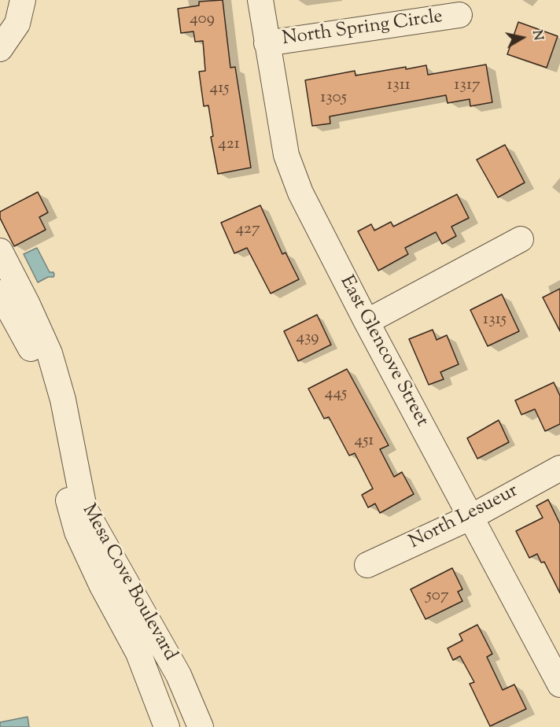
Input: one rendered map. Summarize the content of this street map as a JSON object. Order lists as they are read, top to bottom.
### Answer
{
  "streets": {
    "street": [
      "North Spring Circle",
      "East Glencove Street",
      "North Lesueur",
      "Mesa Cove Boulevard"
    ]
  },
  "crossings": [
    ["North Spring Circle", "East Glencove Street"],
    ["East Glencove Street", "North Lesueur"]
  ],
  "house_numbers": [
    "409",
    "1311",
    "1317",
    "415",
    "1305",
    "421",
    "427",
    "1315",
    "439",
    "445",
    "451",
    "507"
  ],
  "north": "right"
}
